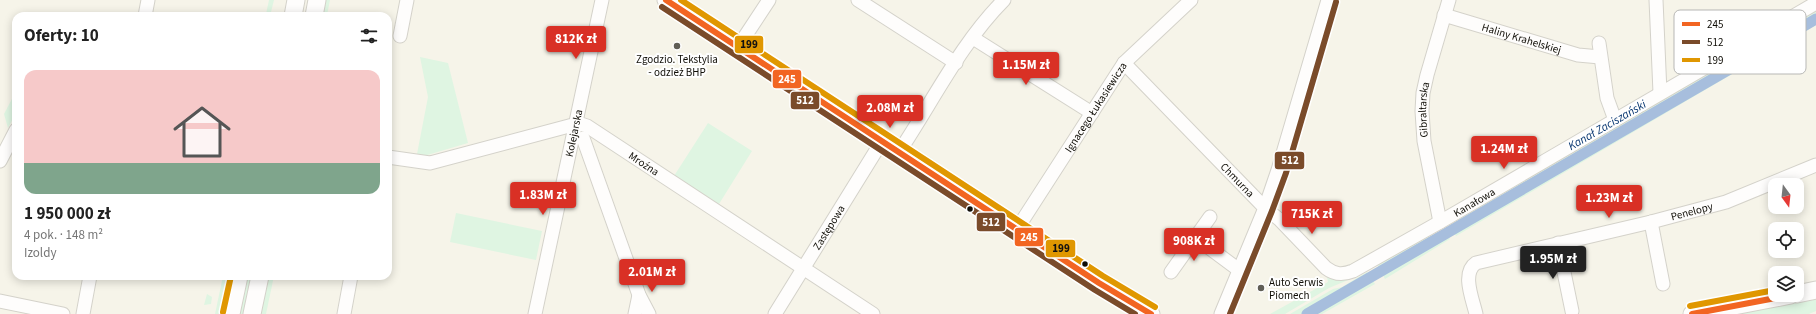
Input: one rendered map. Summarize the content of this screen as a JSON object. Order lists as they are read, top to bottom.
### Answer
{
  "streets": {
    "street": [
      "Haliny Krahelskiej",
      "Ignacego Łukasiewicza",
      "Gibraltarska",
      "Kolejarska",
      "Mroźna",
      "Chmurna",
      "Kanałowa",
      "Penelopy",
      "Zastępowa"
    ]
  },
  "crossings": [
    ["Haliny Krahelskiej", "Gibraltarska"],
    ["Ignacego Łukasiewicza", "Chmurna"],
    ["Gibraltarska", "Kanałowa"],
    ["Kolejarska", "Mroźna"],
    ["Mroźna", "Zastępowa"],
    ["Chmurna", "Kanałowa"]
  ],
  "water": ["Kanał Zaciszański"],
  "places": ["Zgodzio. Tekstylia - odzież BHP", "Auto Serwis Piomech"],
  "lines": ["transit line 245", "transit line 199", "transit line 512"],
  "legend": ["245", "512", "199"],
  "north": "bottom",
  "page": {
    "heading": "Oferty: 10",
    "price": [
      "812K zł",
      "1.15M zł",
      "2.08M zł",
      "1.24M zł",
      "1.83M zł",
      "1.23M zł",
      "715K zł",
      "908K zł",
      "1.95M zł",
      "2.01M zł"
    ],
    "list": [
      {
        "name": "1 950 000 zł",
        "note": "4 pok. · 148 m² · Izoldy"
      }
    ]
  }
}
